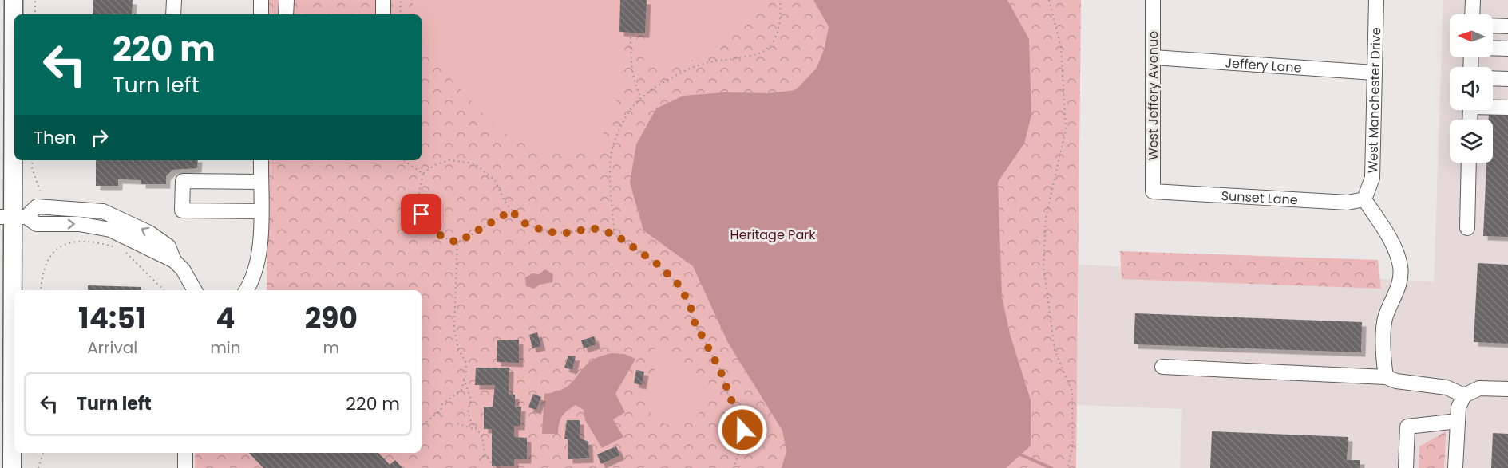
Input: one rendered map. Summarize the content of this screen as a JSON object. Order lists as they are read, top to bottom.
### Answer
{
  "streets": {
    "street": [
      "Jeffery Lane",
      "West Jeffery Avenue",
      "West Manchester Drive",
      "Sunset Lane"
    ]
  },
  "crossings": [
    ["Jeffery Lane", "West Jeffery Avenue"],
    ["Jeffery Lane", "West Manchester Drive"],
    ["West Jeffery Avenue", "Sunset Lane"],
    ["West Manchester Drive", "Sunset Lane"]
  ],
  "parks": ["Heritage Park"],
  "north": "left",
  "page": {
    "turn": ["220 m", "Turn left"],
    "then": "Then",
    "eta": [
      "14:51",
      "Arrival",
      "4",
      "min",
      "290",
      "m"
    ],
    "list": [
      {
        "name": "Turn left",
        "value": "220 m"
      }
    ]
  }
}
